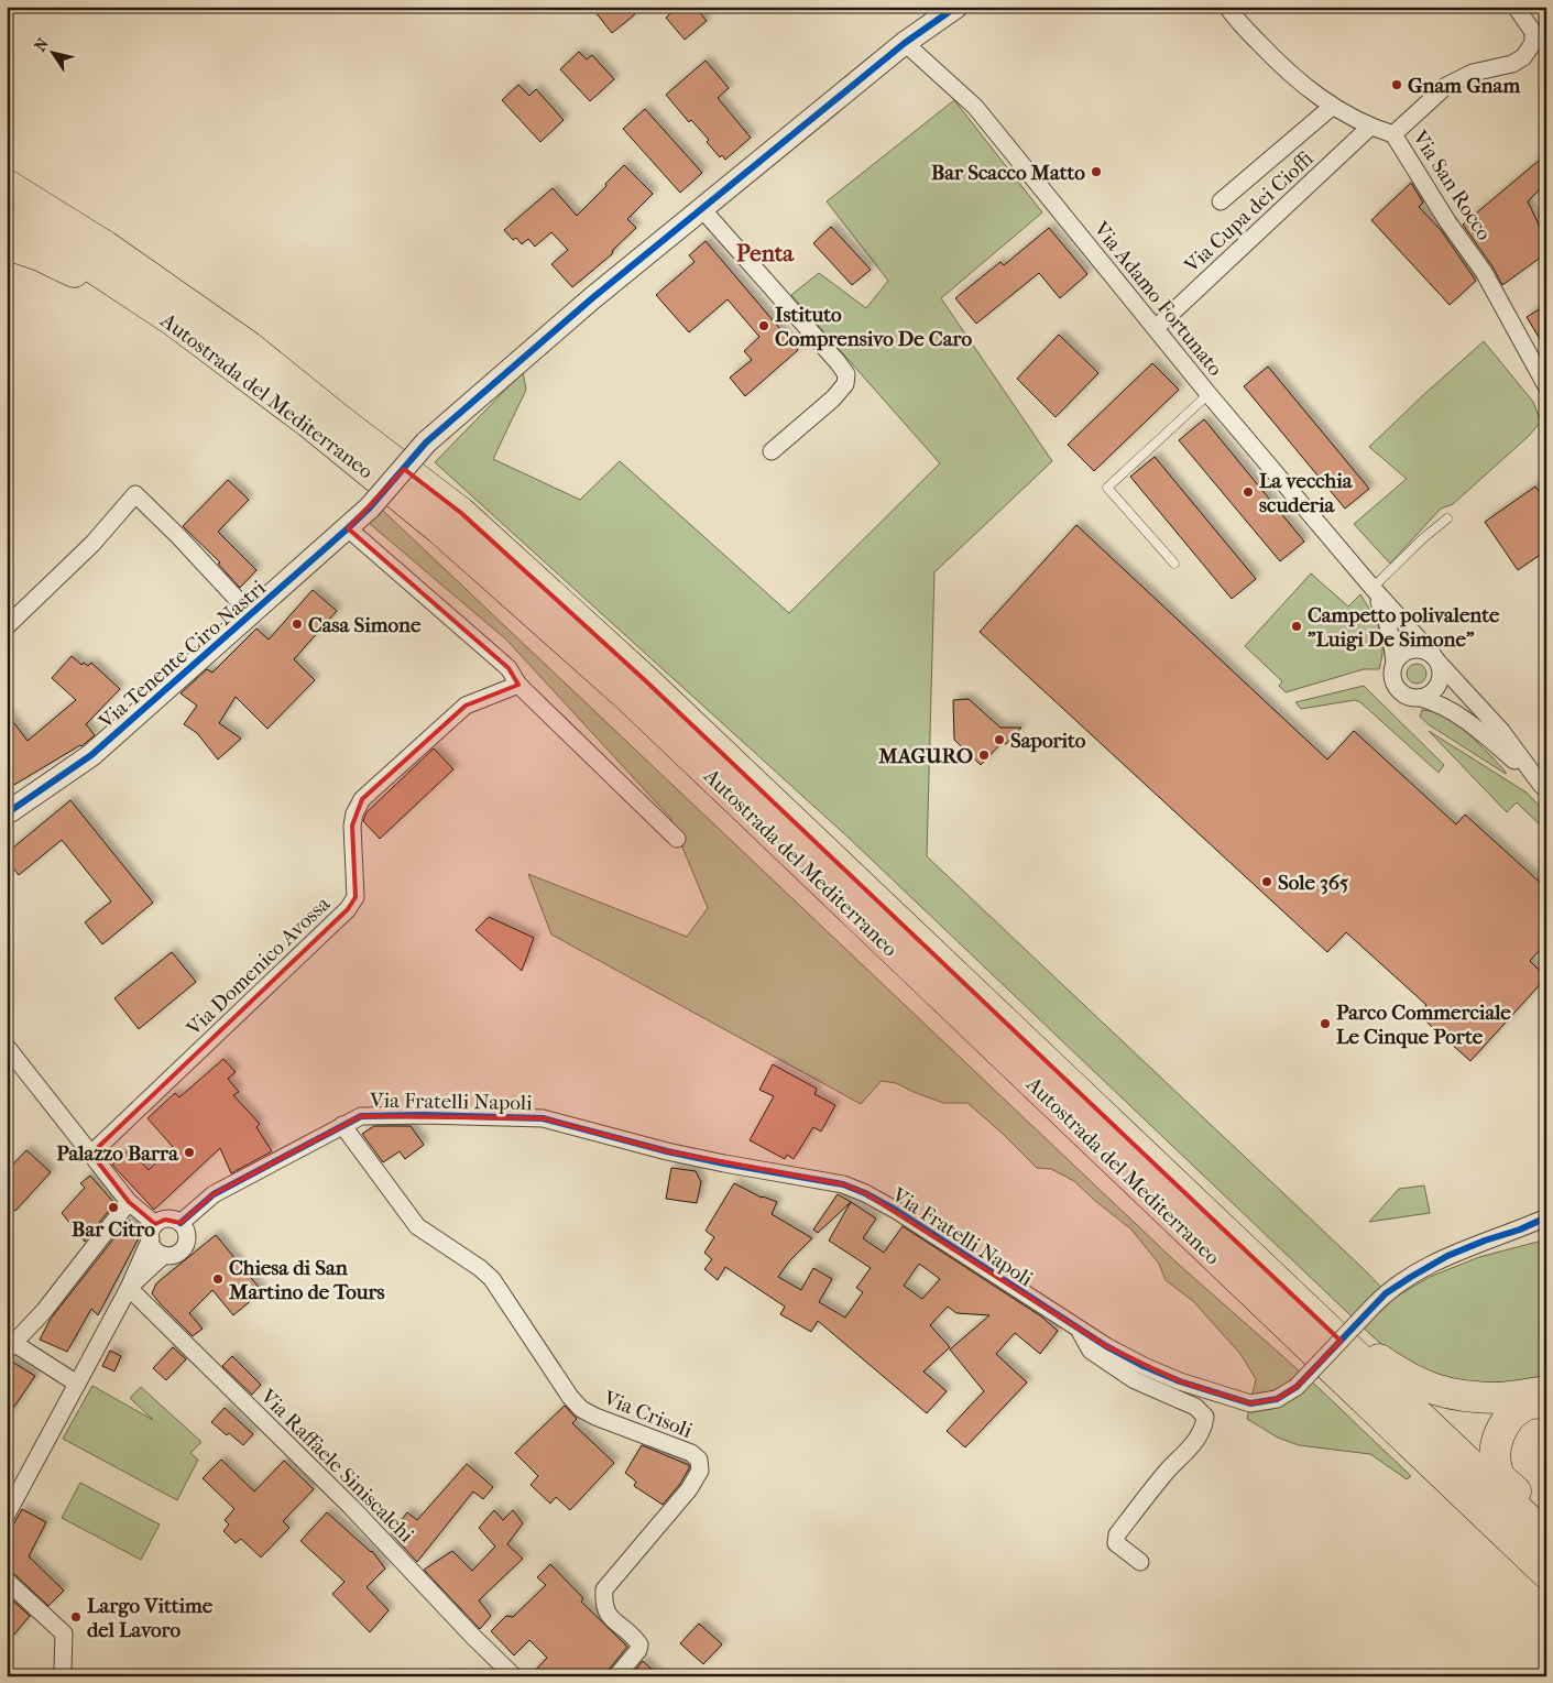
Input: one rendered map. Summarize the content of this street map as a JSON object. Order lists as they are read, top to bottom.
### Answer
{
  "streets": {
    "highway": ["Autostrada del Mediterraneo"],
    "street": [
      "Via San Rocco",
      "Via Cupa dei Cioffi",
      "Via Adamo Fortunato",
      "Via Tenente Ciro Nastri",
      "Via Domenico Avossa",
      "Via Fratelli Napoli",
      "Via Crisoli",
      "Via Raffaele Siniscalchi"
    ]
  },
  "crossings": [
    ["Via San Rocco", "Via Cupa dei Cioffi"],
    ["Via Cupa dei Cioffi", "Via Adamo Fortunato"],
    ["Via Adamo Fortunato", "Via Tenente Ciro Nastri"],
    ["Via Fratelli Napoli", "Via Crisoli"]
  ],
  "districts": ["Penta"],
  "places": [
    "Gnam Gnam",
    "Bar Scacco Matto",
    "Istituto Comprensivo De Caro",
    "La vecchia scuderia",
    "Casa Simone",
    "Campetto polivalente \"Luigi De Simone\"",
    "Saporito",
    "MAGURO",
    "Sole 365",
    "Parco Commerciale Le Cinque Porte",
    "Palazzo Barra",
    "Bar Citro",
    "Chiesa di San Martino de Tours",
    "Largo Vittime del Lavoro"
  ],
  "north": "top left"
}
